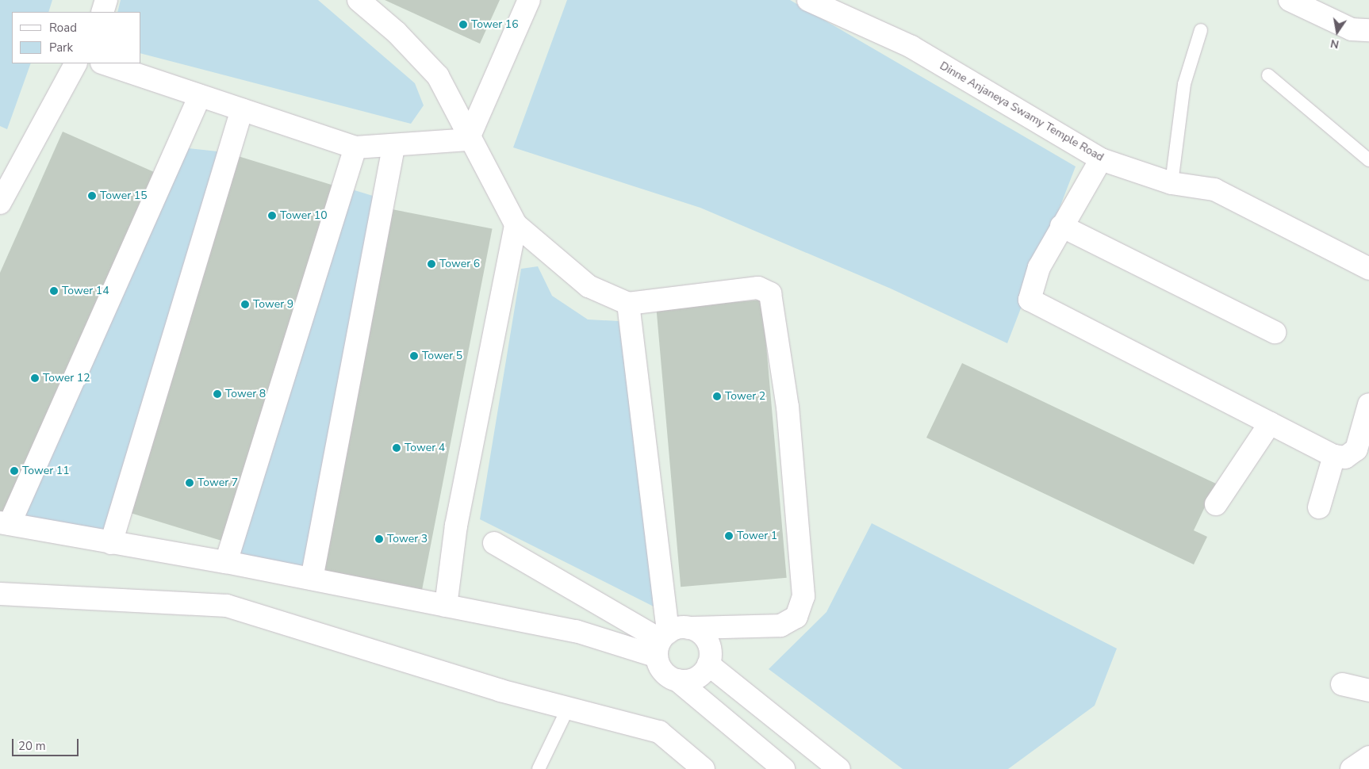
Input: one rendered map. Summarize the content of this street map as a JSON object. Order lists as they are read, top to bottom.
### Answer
{
  "streets": {
    "street": ["Dinne Anjaneya Swamy Temple Road"]
  },
  "places": [
    "Tower 16",
    "Tower 15",
    "Tower 10",
    "Tower 6",
    "Tower 14",
    "Tower 9",
    "Tower 5",
    "Tower 12",
    "Tower 8",
    "Tower 2",
    "Tower 4",
    "Tower 11",
    "Tower 7",
    "Tower 1",
    "Tower 3"
  ],
  "legend": ["Road", "Park"],
  "scale_bar": "20 m",
  "north": "bottom"
}
